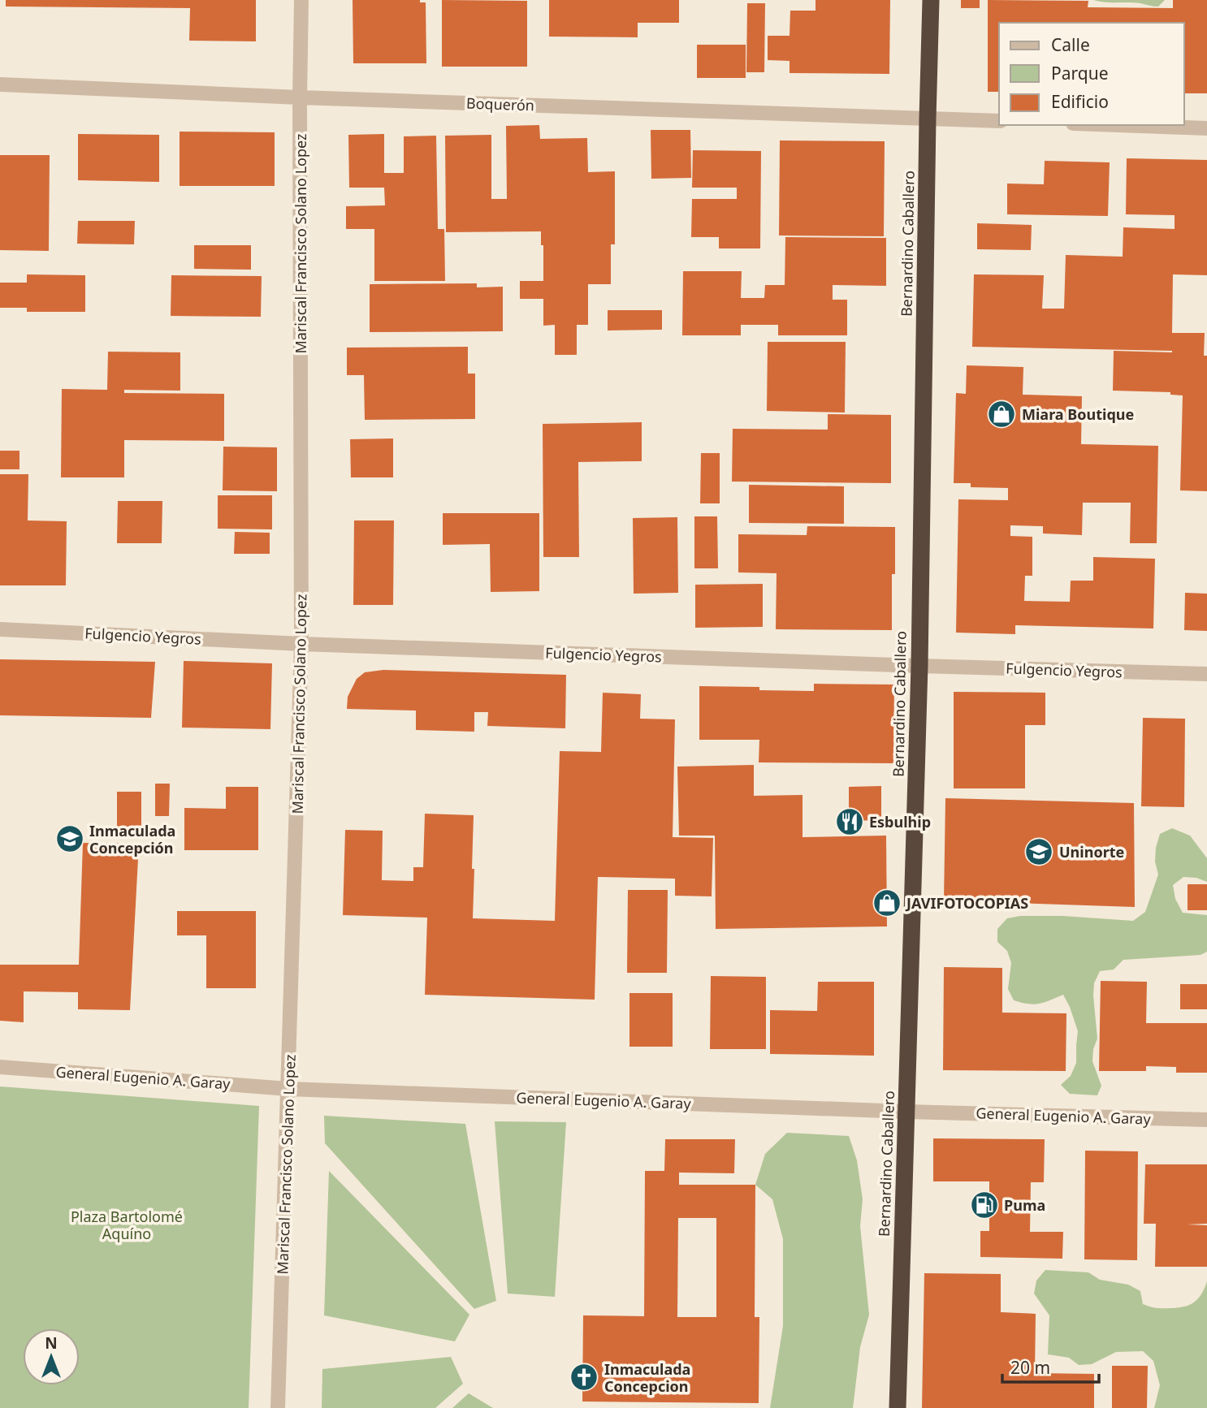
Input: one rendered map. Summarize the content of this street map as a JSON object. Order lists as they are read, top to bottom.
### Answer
{
  "streets": {
    "highway": ["Bernardino Caballero"],
    "street": [
      "Boquerón",
      "Mariscal Francisco Solano Lopez",
      "Fulgencio Yegros",
      "General Eugenio A. Garay"
    ]
  },
  "crossings": [
    ["Boquerón", "Mariscal Francisco Solano Lopez"],
    ["Boquerón", "Bernardino Caballero"],
    ["Mariscal Francisco Solano Lopez", "Fulgencio Yegros"],
    ["Mariscal Francisco Solano Lopez", "General Eugenio A. Garay"],
    ["Bernardino Caballero", "Fulgencio Yegros"],
    ["Bernardino Caballero", "General Eugenio A. Garay"]
  ],
  "parks": ["Plaza Bartolomé Aquíno"],
  "places": {
    "shop": ["Miara Boutique", "JAVIFOTOCOPIAS"],
    "restaurant": ["Esbulhip"],
    "school or university": ["Inmaculada Concepción", "Uninorte"],
    "fuel station": ["Puma"],
    "church": ["Inmaculada Concepcion"]
  },
  "legend": ["Calle", "Parque", "Edificio"],
  "scale_bar": "20 m",
  "north": "top"
}
